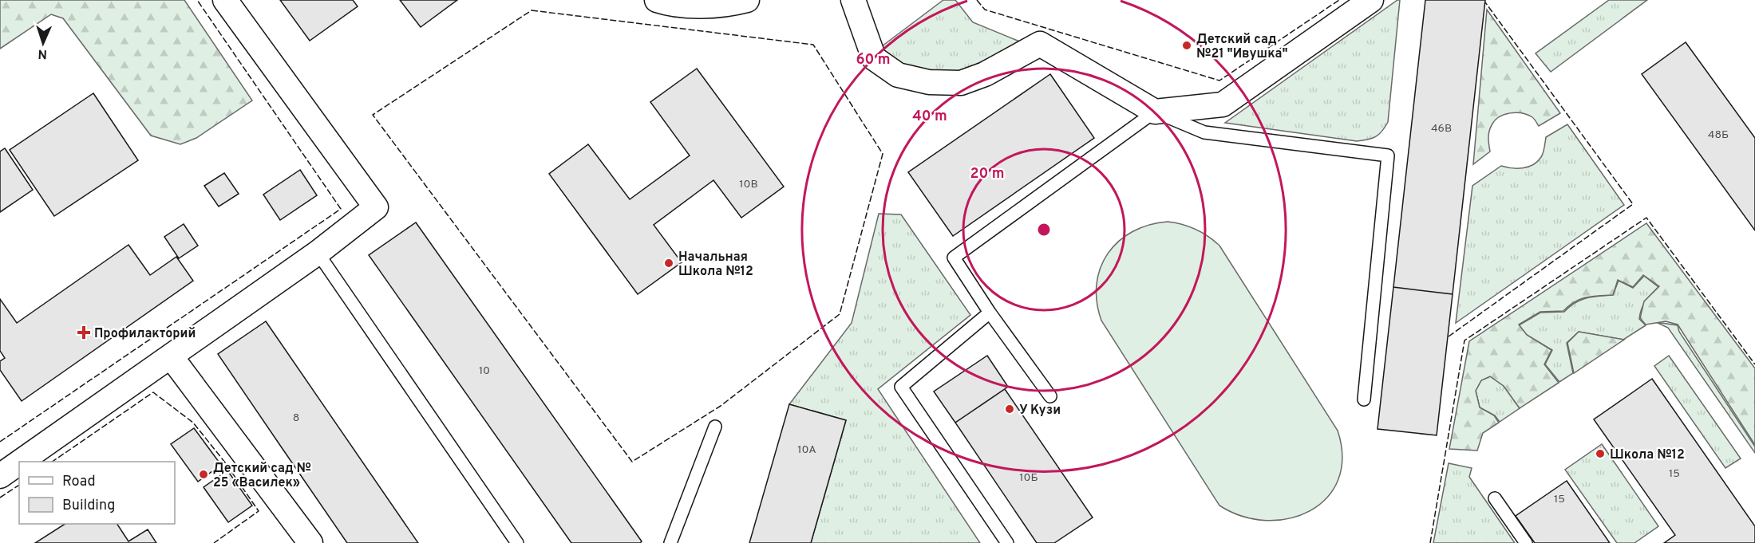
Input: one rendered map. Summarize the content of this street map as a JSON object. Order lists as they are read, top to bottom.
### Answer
{
  "places": {
    "other": [
      "Детский сад №21 \"Ивушка\"",
      "Начальная Школа №12",
      "У Кузи",
      "Школа №12",
      "Детский сад № 25 «Василек»"
    ],
    "health": ["Профилакторий"]
  },
  "house_numbers": [
    "46В",
    "48Б",
    "10В",
    "10",
    "8",
    "10А",
    "15",
    "10Б",
    "15"
  ],
  "legend": ["Road", "Building"],
  "north": "bottom",
  "rings": ["60 m", "40 m", "20 m"]
}
